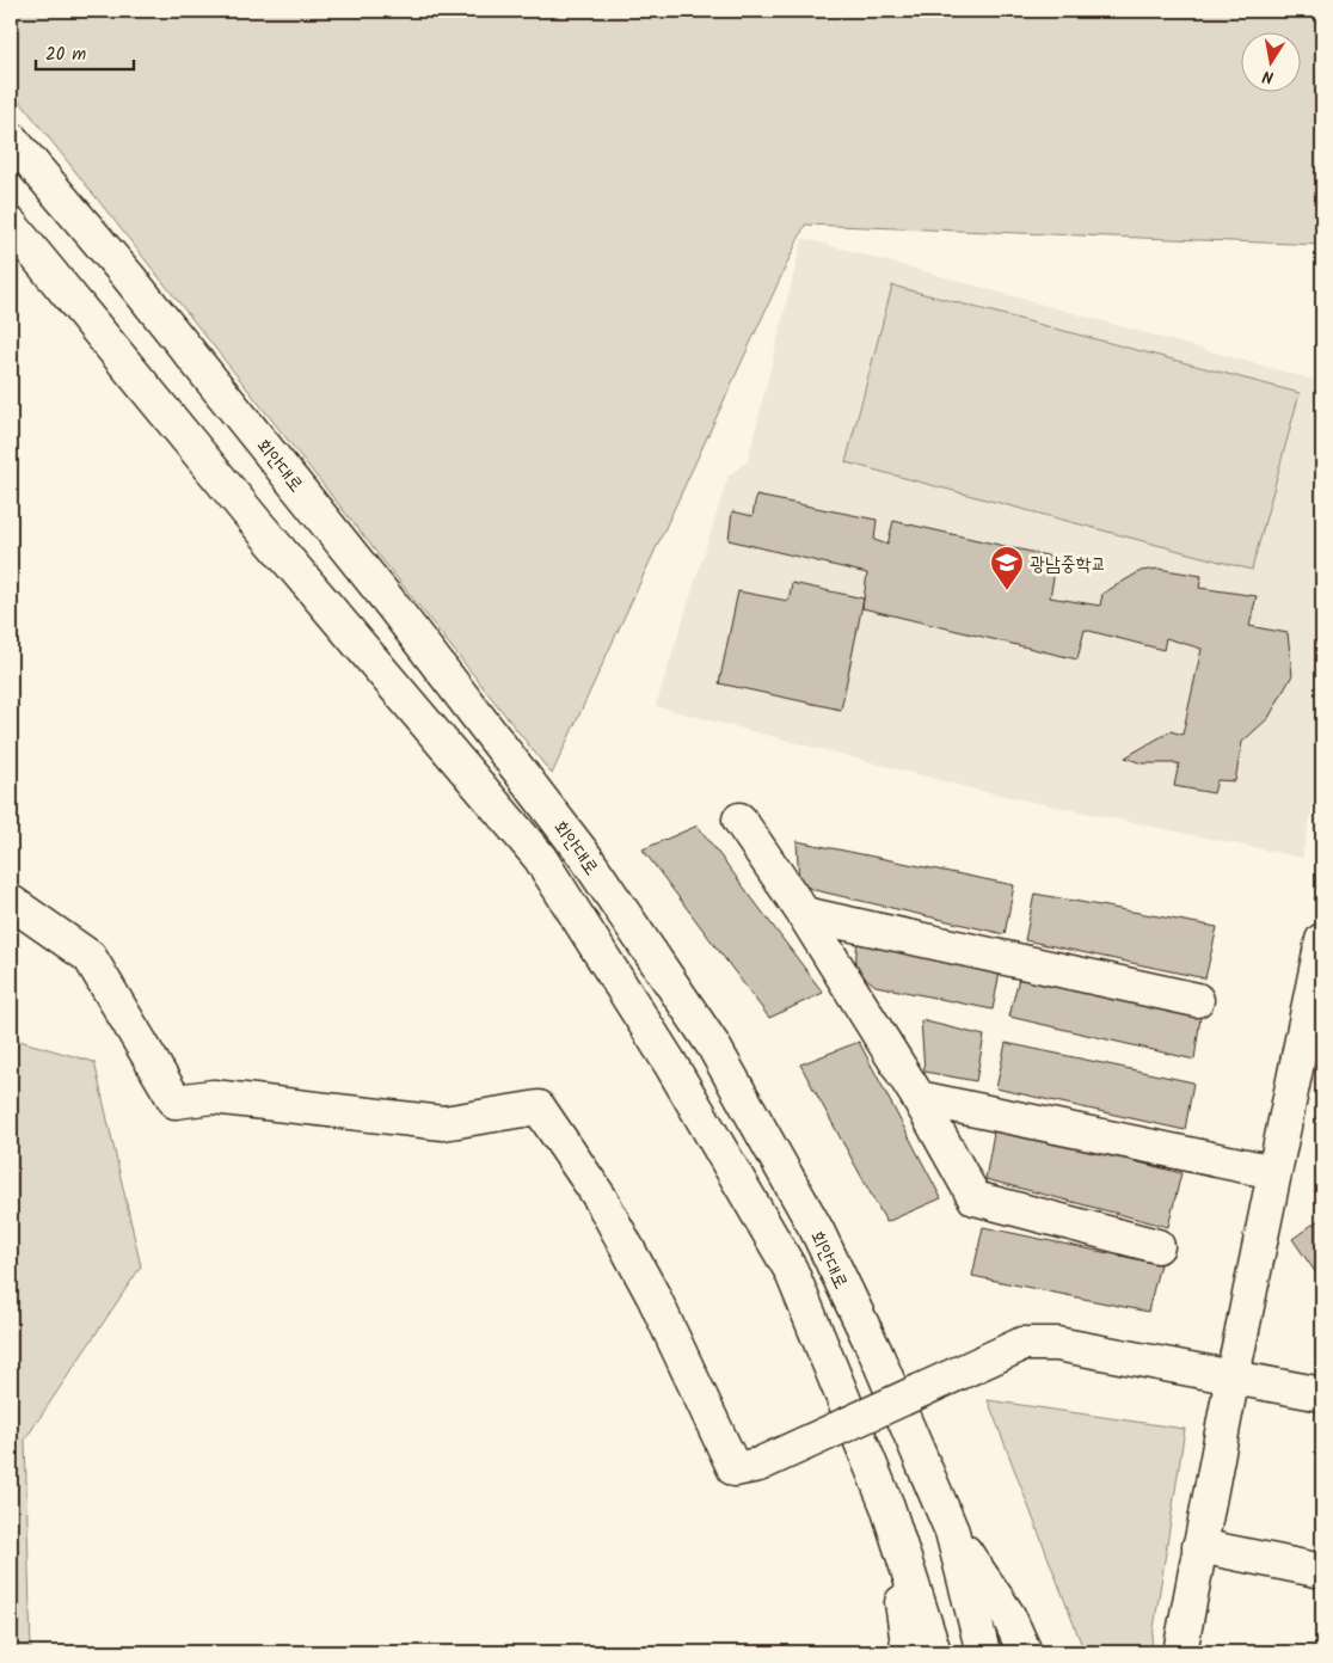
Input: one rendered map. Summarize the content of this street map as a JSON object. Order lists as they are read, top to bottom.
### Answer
{
  "streets": {
    "main road": ["회안대로"]
  },
  "places": {
    "school or university": ["광남중학교"]
  },
  "scale_bar": "20 m",
  "north": "bottom"
}
